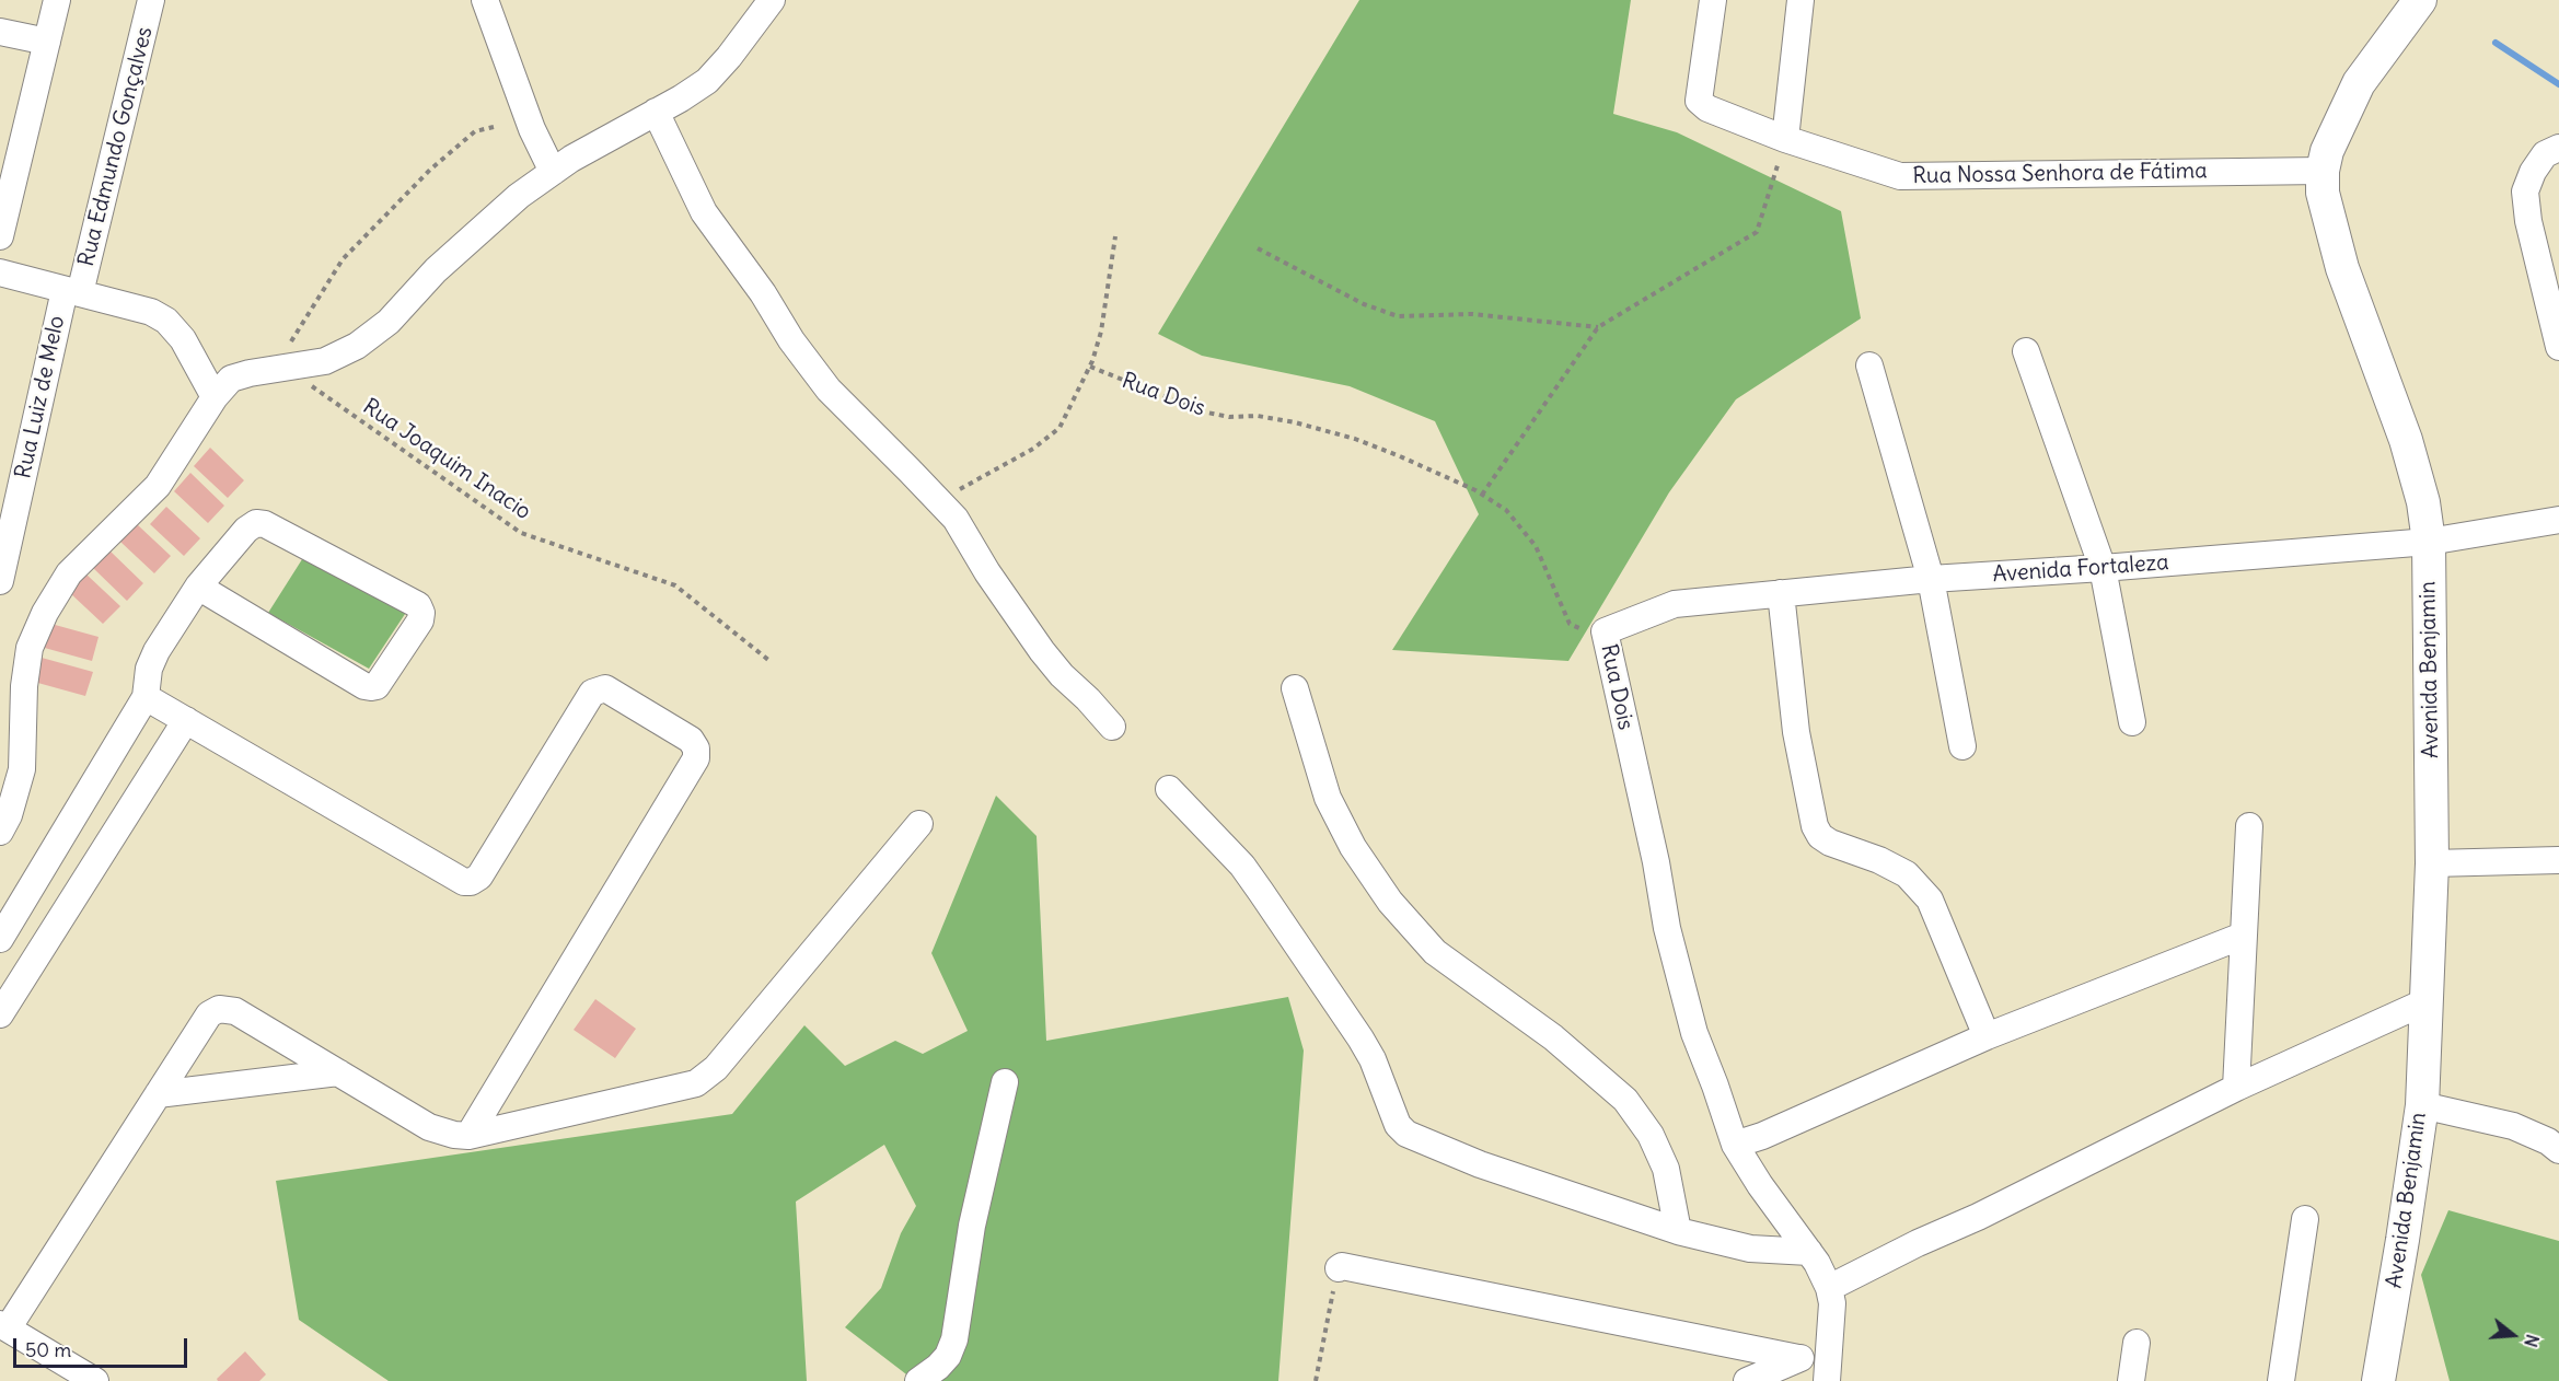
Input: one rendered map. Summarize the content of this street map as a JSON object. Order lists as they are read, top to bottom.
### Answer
{
  "streets": {
    "street": [
      "Rua Edmundo Gonçalves",
      "Rua Nossa Senhora de Fátima",
      "Rua Dois",
      "Rua Luiz de Melo",
      "Avenida Fortaleza",
      "Avenida Benjamin"
    ],
    "path": ["Rua Joaquim Inacio"]
  },
  "crossings": [
    ["Rua Edmundo Gonçalves", "Rua Luiz de Melo"],
    ["Rua Nossa Senhora de Fátima", "Avenida Benjamin"],
    ["Rua Dois", "Avenida Fortaleza"],
    ["Avenida Fortaleza", "Avenida Benjamin"]
  ],
  "scale_bar": "50 m",
  "north": "right"
}
